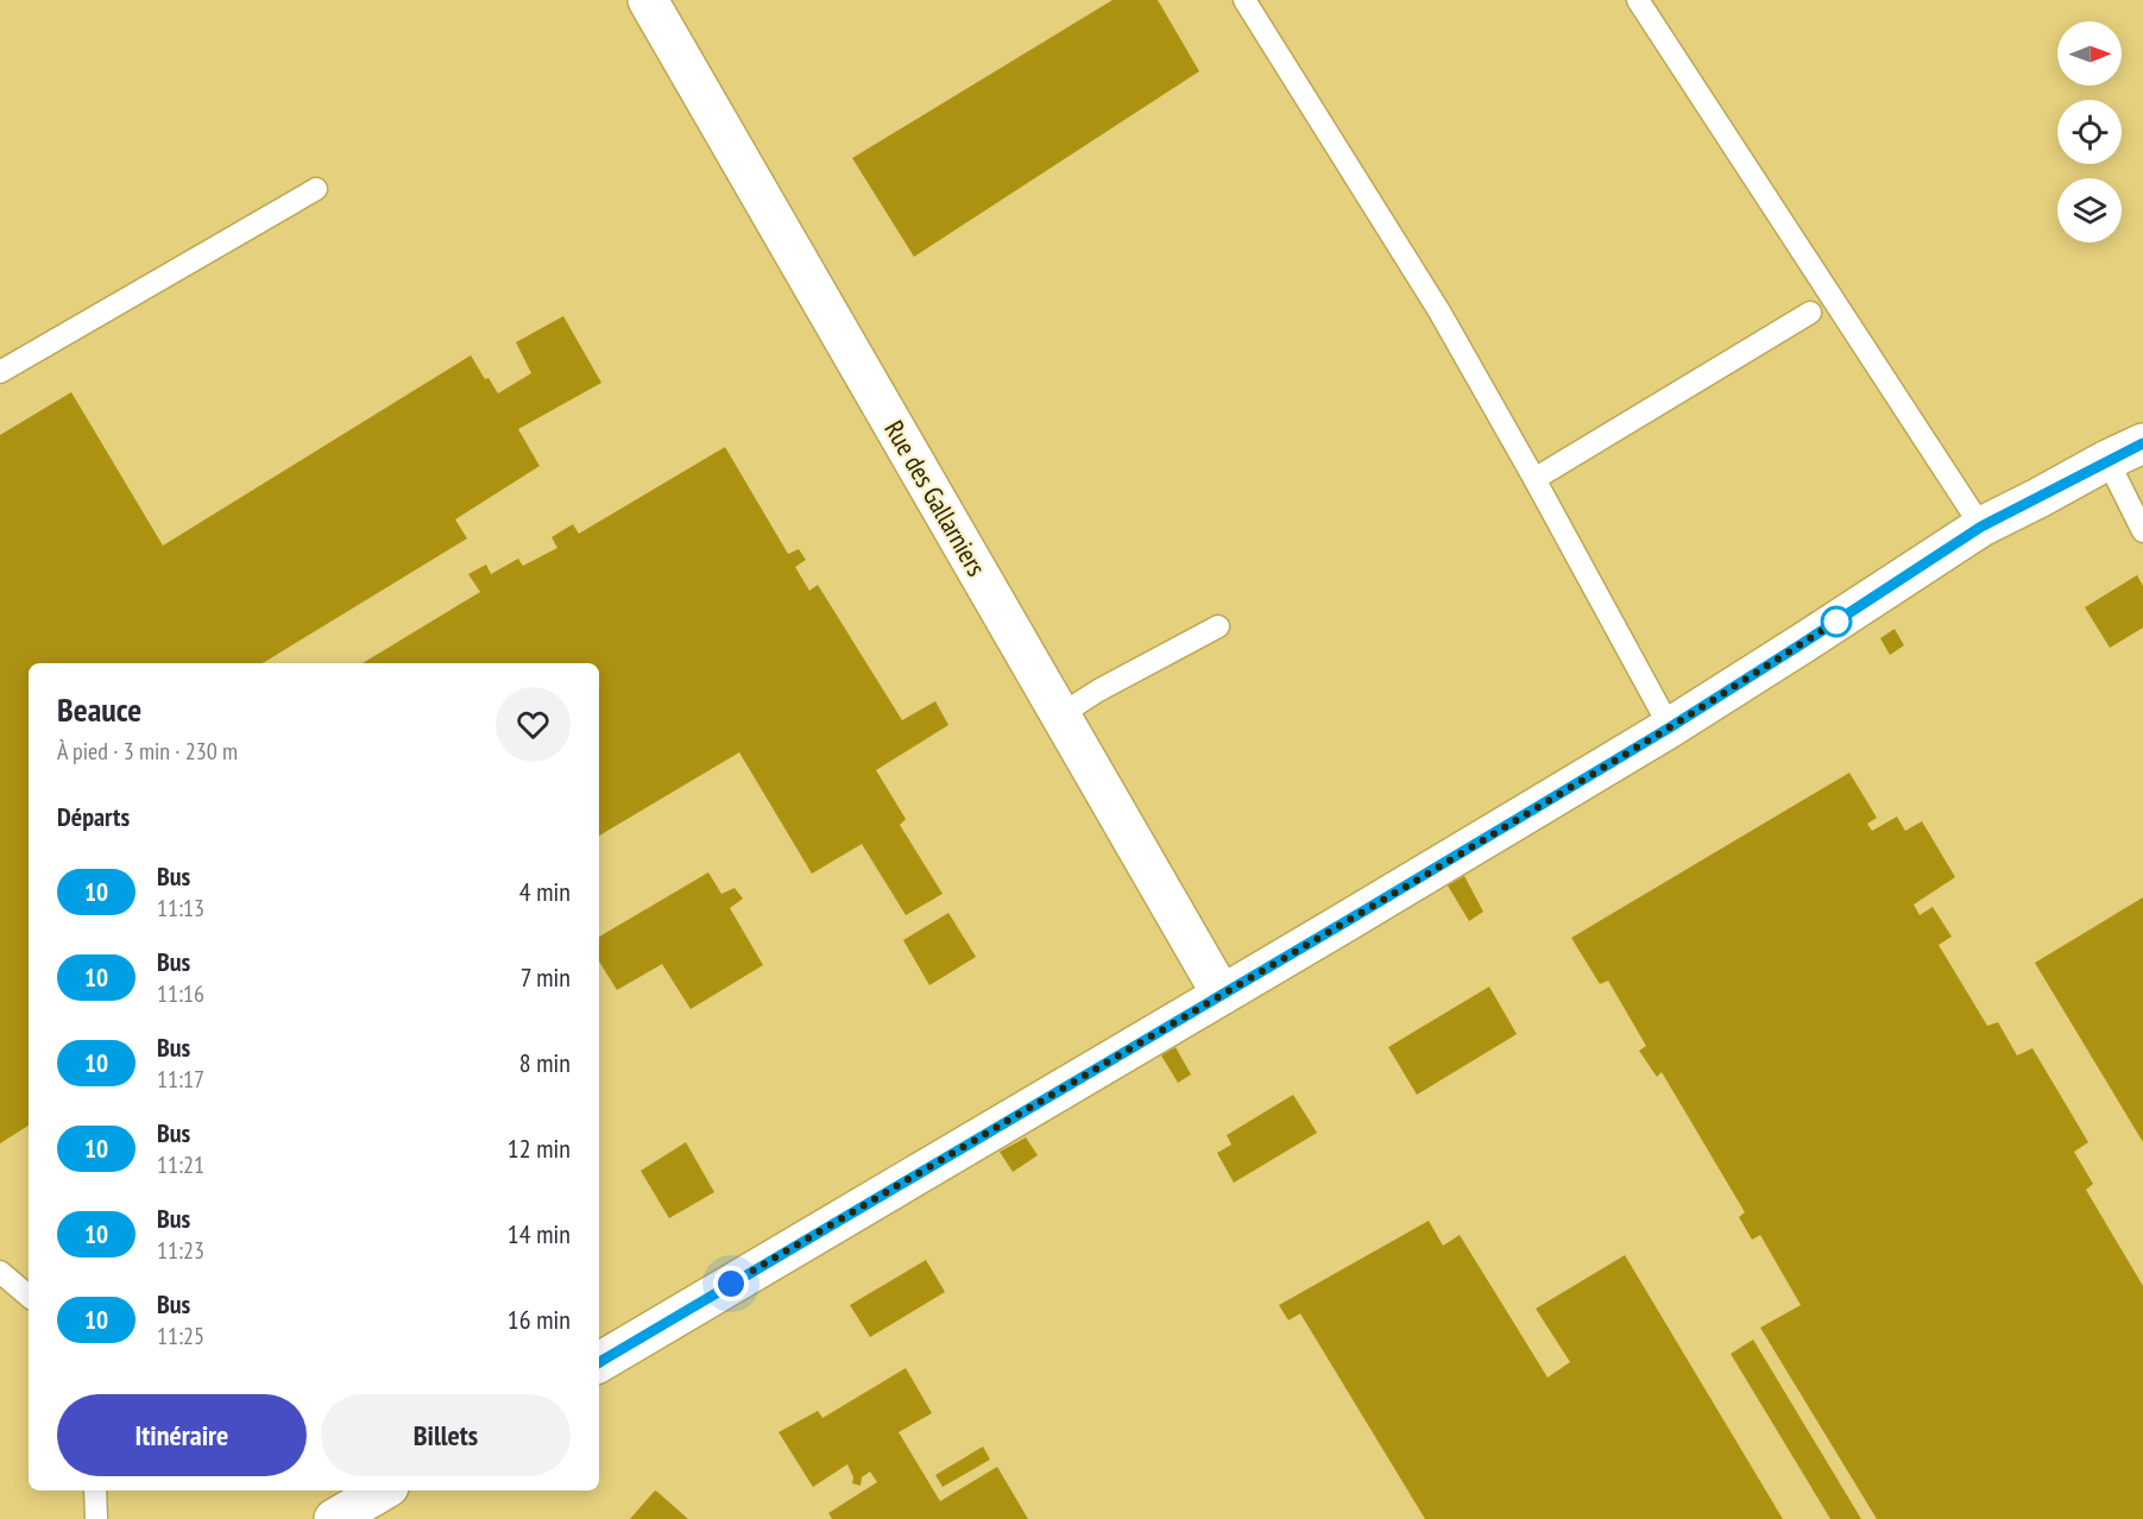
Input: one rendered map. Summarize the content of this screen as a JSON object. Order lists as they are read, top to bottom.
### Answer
{
  "streets": {
    "street": ["Rue des Gallarniers"]
  },
  "lines": ["bus line 10"],
  "north": "right",
  "page": {
    "heading": [
      ["Beauce", "À pied · 3 min · 230 m"],
      "Départs"
    ],
    "list": [
      {
        "mark": "10",
        "name": "Bus",
        "note": "11:13",
        "value": "4 min"
      },
      {
        "mark": "10",
        "name": "Bus",
        "note": "11:16",
        "value": "7 min"
      },
      {
        "mark": "10",
        "name": "Bus",
        "note": "11:17",
        "value": "8 min"
      },
      {
        "mark": "10",
        "name": "Bus",
        "note": "11:21",
        "value": "12 min"
      },
      {
        "mark": "10",
        "name": "Bus",
        "note": "11:23",
        "value": "14 min"
      },
      {
        "mark": "10",
        "name": "Bus",
        "note": "11:25",
        "value": "16 min"
      }
    ],
    "buttons": ["Itinéraire", "Billets"]
  }
}
